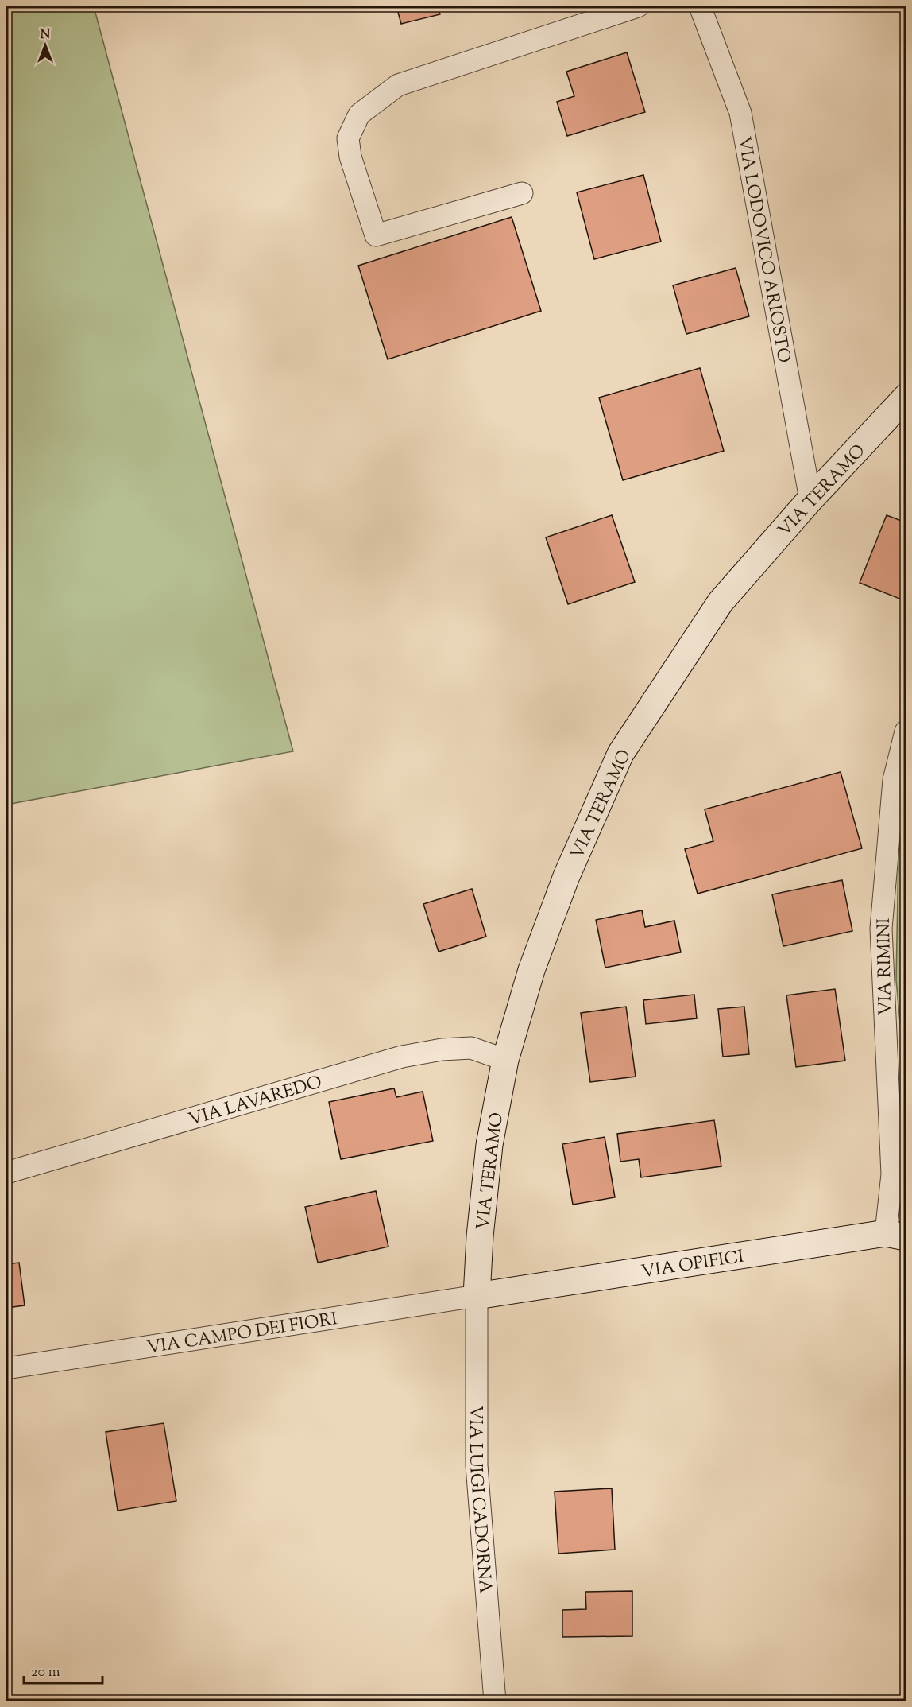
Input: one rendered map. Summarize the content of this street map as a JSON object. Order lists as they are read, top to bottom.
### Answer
{
  "streets": {
    "street": [
      "VIA LODOVICO ARIOSTO",
      "VIA TERAMO",
      "VIA RIMINI",
      "VIA LAVAREDO",
      "VIA OPIFICI",
      "VIA CAMPO DEI FIORI",
      "VIA LUIGI CADORNA"
    ]
  },
  "crossings": [
    ["VIA LODOVICO ARIOSTO", "VIA TERAMO"],
    ["VIA TERAMO", "VIA LAVAREDO"],
    ["VIA TERAMO", "VIA OPIFICI"],
    ["VIA TERAMO", "VIA CAMPO DEI FIORI"],
    ["VIA TERAMO", "VIA LUIGI CADORNA"],
    ["VIA RIMINI", "VIA OPIFICI"],
    ["VIA OPIFICI", "VIA CAMPO DEI FIORI"],
    ["VIA OPIFICI", "VIA LUIGI CADORNA"],
    ["VIA CAMPO DEI FIORI", "VIA LUIGI CADORNA"]
  ],
  "scale_bar": "20 m",
  "north": "top"
}
